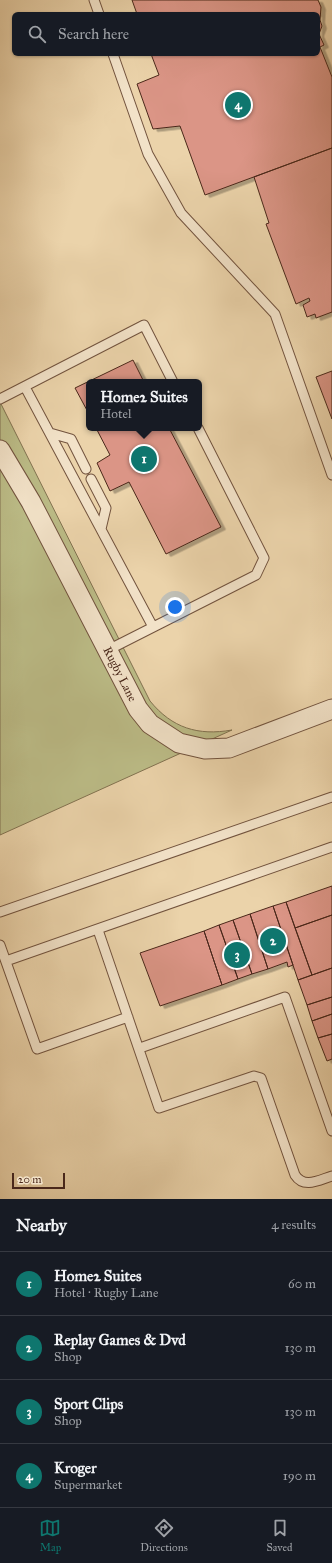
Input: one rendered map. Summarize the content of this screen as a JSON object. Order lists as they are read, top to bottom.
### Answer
{
  "streets": {
    "street": ["Rugby Lane"]
  },
  "scale_bar": "20 m",
  "page": {
    "search": "Search here",
    "pins": [
      "4",
      "1",
      "2",
      "3"
    ],
    "popup": ["Home2 Suites", "Hotel"],
    "scale": "20 m",
    "heading": ["Nearby", "4 results"],
    "list": [
      {
        "mark": "1",
        "name": "Home2 Suites",
        "note": "Hotel · Rugby Lane",
        "value": "60 m"
      },
      {
        "mark": "2",
        "name": "Replay Games & Dvd",
        "note": "Shop",
        "value": "130 m"
      },
      {
        "mark": "3",
        "name": "Sport Clips",
        "note": "Shop",
        "value": "130 m"
      },
      {
        "mark": "4",
        "name": "Kroger",
        "note": "Supermarket",
        "value": "190 m"
      }
    ],
    "nav": ["Map", "Directions", "Saved"]
  }
}
